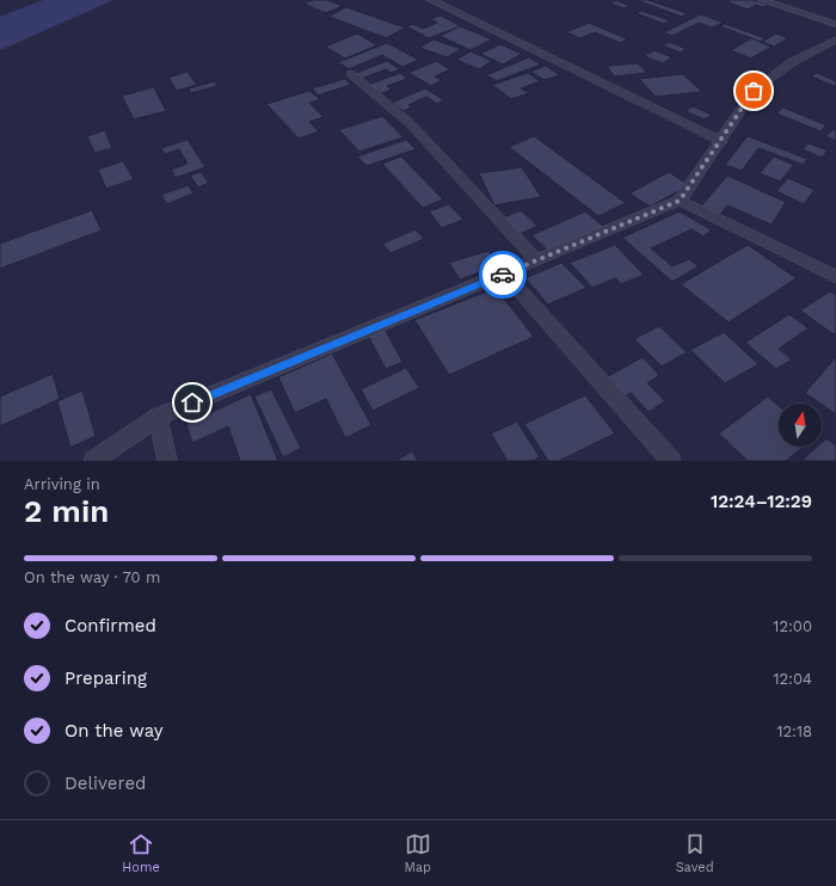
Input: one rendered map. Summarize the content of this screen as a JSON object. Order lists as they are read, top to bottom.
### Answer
{
  "north": "top",
  "page": {
    "heading": ["2 min", "Arriving in", "12:24–12:29"],
    "bar": "On the way · 70 m",
    "list": [
      ["Confirmed", "12:00"],
      ["Preparing", "12:04"],
      ["On the way", "12:18"],
      "Delivered"
    ],
    "tabs": ["Home", "Map", "Saved"]
  }
}
